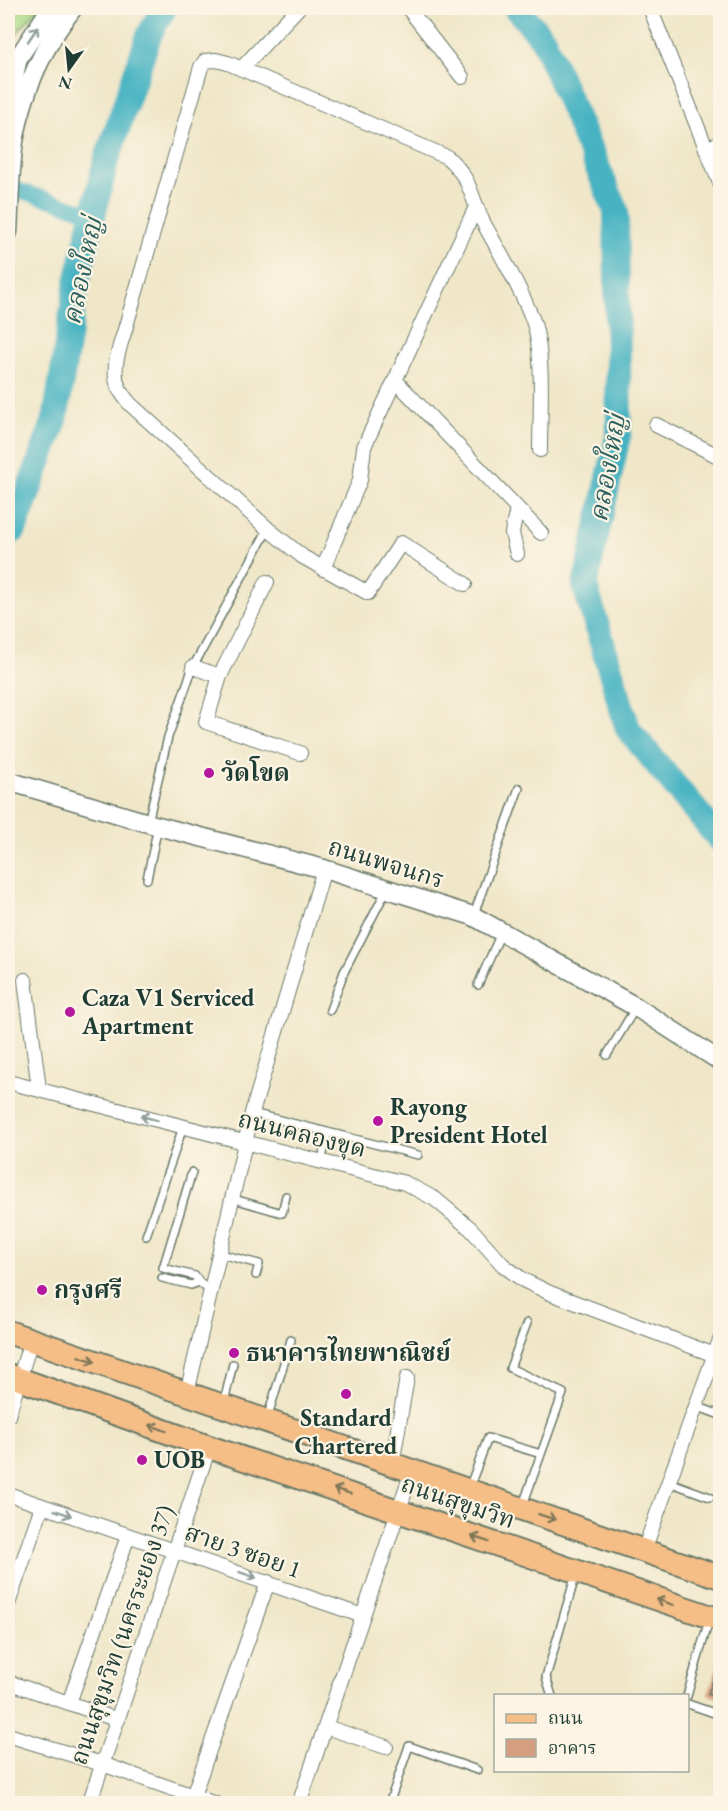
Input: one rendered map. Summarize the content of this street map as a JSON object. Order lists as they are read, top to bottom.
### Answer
{
  "streets": {
    "main road": ["ถนนสุขุมวิท"],
    "street": [
      "ถนนพจนกร",
      "ถนนคลองขุด",
      "สาย 3 ซอย 1",
      "ถนนสุขุมวิท (นครระยอง 37)"
    ]
  },
  "crossings": [
    ["ถนนสุขุมวิท", "ถนนสุขุมวิท (นครระยอง 37)"],
    ["สาย 3 ซอย 1", "ถนนสุขุมวิท (นครระยอง 37)"]
  ],
  "one_way": ["สาย 3 ซอย 1"],
  "water": ["คลองใหญ่"],
  "places": [
    "วัดโขด",
    "Caza V1 Serviced Apartment",
    "Rayong President Hotel",
    "กรุงศรี",
    "ธนาคารไทยพาณิชย์",
    "Standard Chartered",
    "UOB"
  ],
  "legend": ["ถนน", "อาคาร"],
  "north": "bottom"
}
